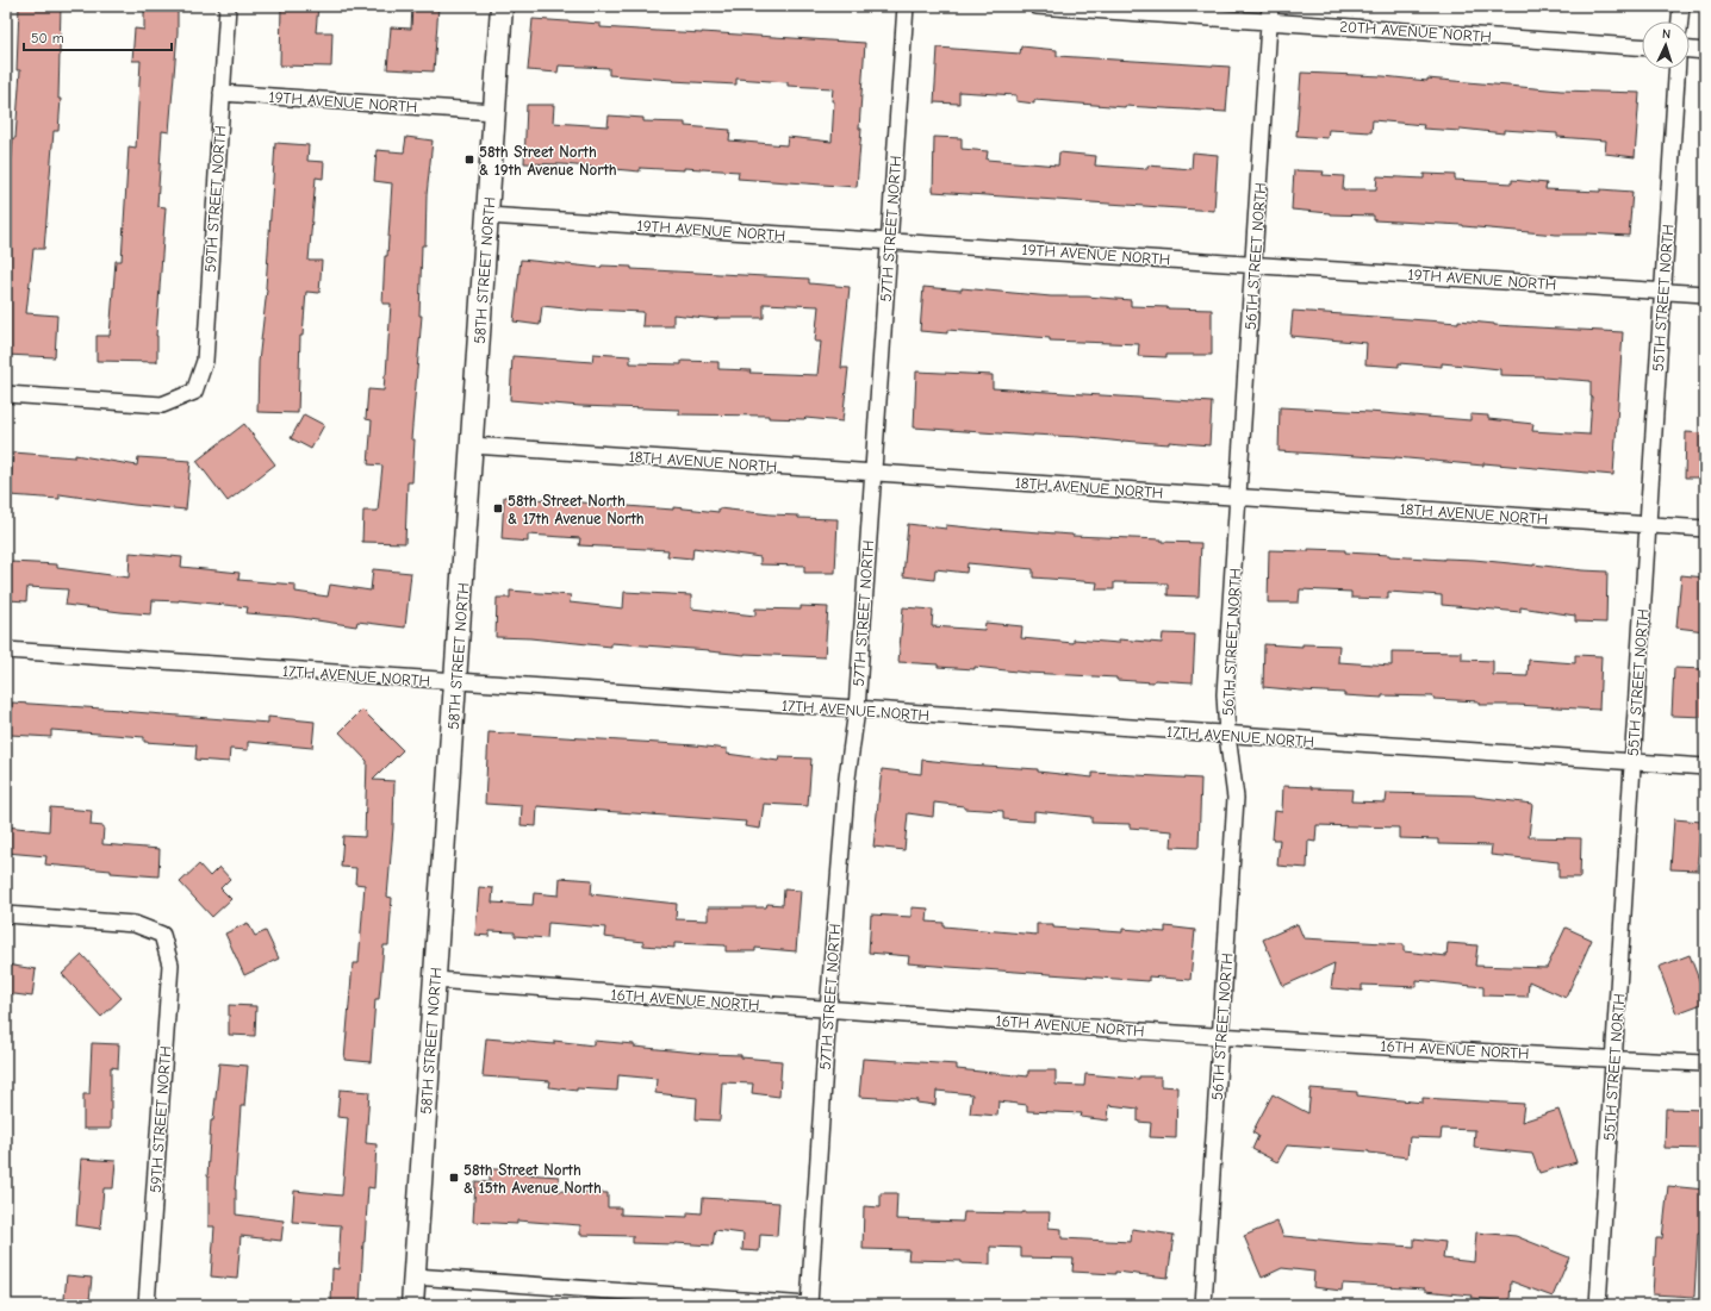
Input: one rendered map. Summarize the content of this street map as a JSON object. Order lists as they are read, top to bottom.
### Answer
{
  "streets": {
    "street": [
      "20TH AVENUE NORTH",
      "19TH AVENUE NORTH",
      "59TH STREET NORTH",
      "57TH STREET NORTH",
      "56TH STREET NORTH",
      "58TH STREET NORTH",
      "55TH STREET NORTH",
      "18TH AVENUE NORTH",
      "17TH AVENUE NORTH",
      "16TH AVENUE NORTH"
    ]
  },
  "crossings": [
    ["20TH AVENUE NORTH", "56TH STREET NORTH"],
    ["19TH AVENUE NORTH", "59TH STREET NORTH"],
    ["19TH AVENUE NORTH", "57TH STREET NORTH"],
    ["19TH AVENUE NORTH", "56TH STREET NORTH"],
    ["19TH AVENUE NORTH", "58TH STREET NORTH"],
    ["19TH AVENUE NORTH", "55TH STREET NORTH"],
    ["57TH STREET NORTH", "18TH AVENUE NORTH"],
    ["57TH STREET NORTH", "17TH AVENUE NORTH"],
    ["57TH STREET NORTH", "16TH AVENUE NORTH"],
    ["56TH STREET NORTH", "18TH AVENUE NORTH"],
    ["56TH STREET NORTH", "17TH AVENUE NORTH"],
    ["56TH STREET NORTH", "16TH AVENUE NORTH"],
    ["58TH STREET NORTH", "18TH AVENUE NORTH"],
    ["58TH STREET NORTH", "17TH AVENUE NORTH"],
    ["58TH STREET NORTH", "16TH AVENUE NORTH"],
    ["55TH STREET NORTH", "18TH AVENUE NORTH"],
    ["55TH STREET NORTH", "17TH AVENUE NORTH"],
    ["55TH STREET NORTH", "16TH AVENUE NORTH"]
  ],
  "places": {
    "transit": ["58th Street North & 19th Avenue North", "58th Street North & 17th Avenue North", "58th Street North & 15th Avenue North"]
  },
  "scale_bar": "50 m",
  "north": "top"
}
